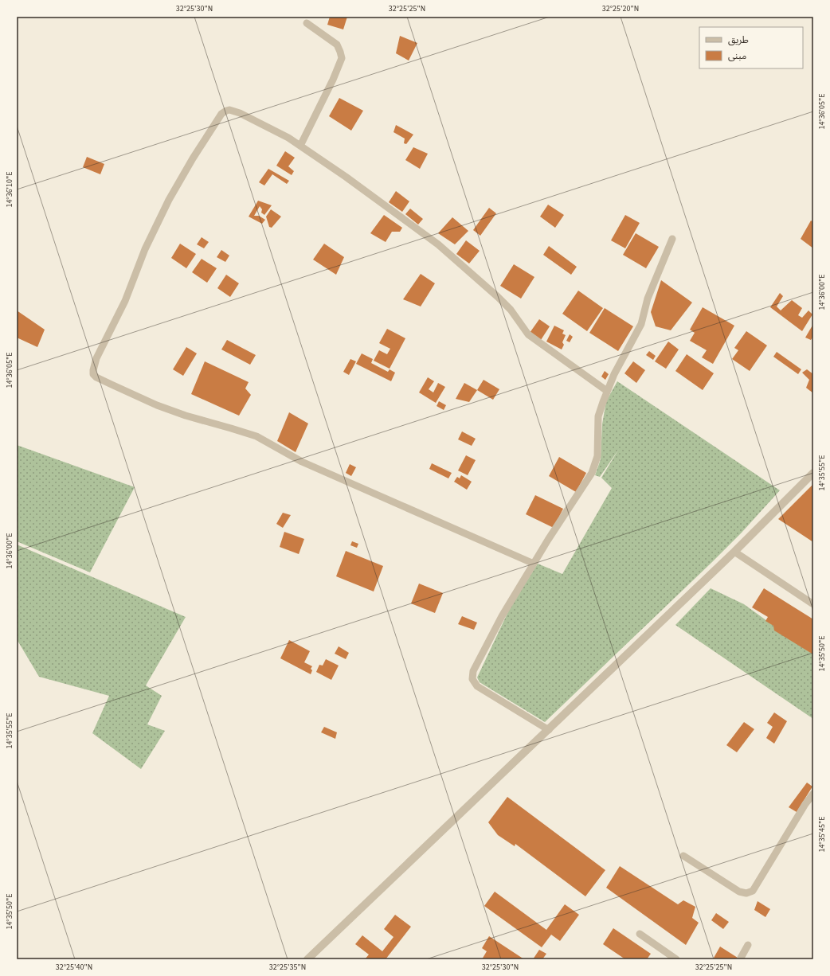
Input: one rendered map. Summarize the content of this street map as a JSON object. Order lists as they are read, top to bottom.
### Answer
{
  "legend": ["طريق", "مبنى"],
  "coordinates": [
    "32°25'30\"N",
    "32°25'25\"N",
    "32°25'20\"N",
    "14°36'05\"E",
    "14°36'10\"E",
    "14°36'00\"E",
    "14°35'55\"E",
    "14°35'50\"E",
    "14°35'45\"E",
    "32°25'40\"N",
    "32°25'35\"N"
  ]
}
